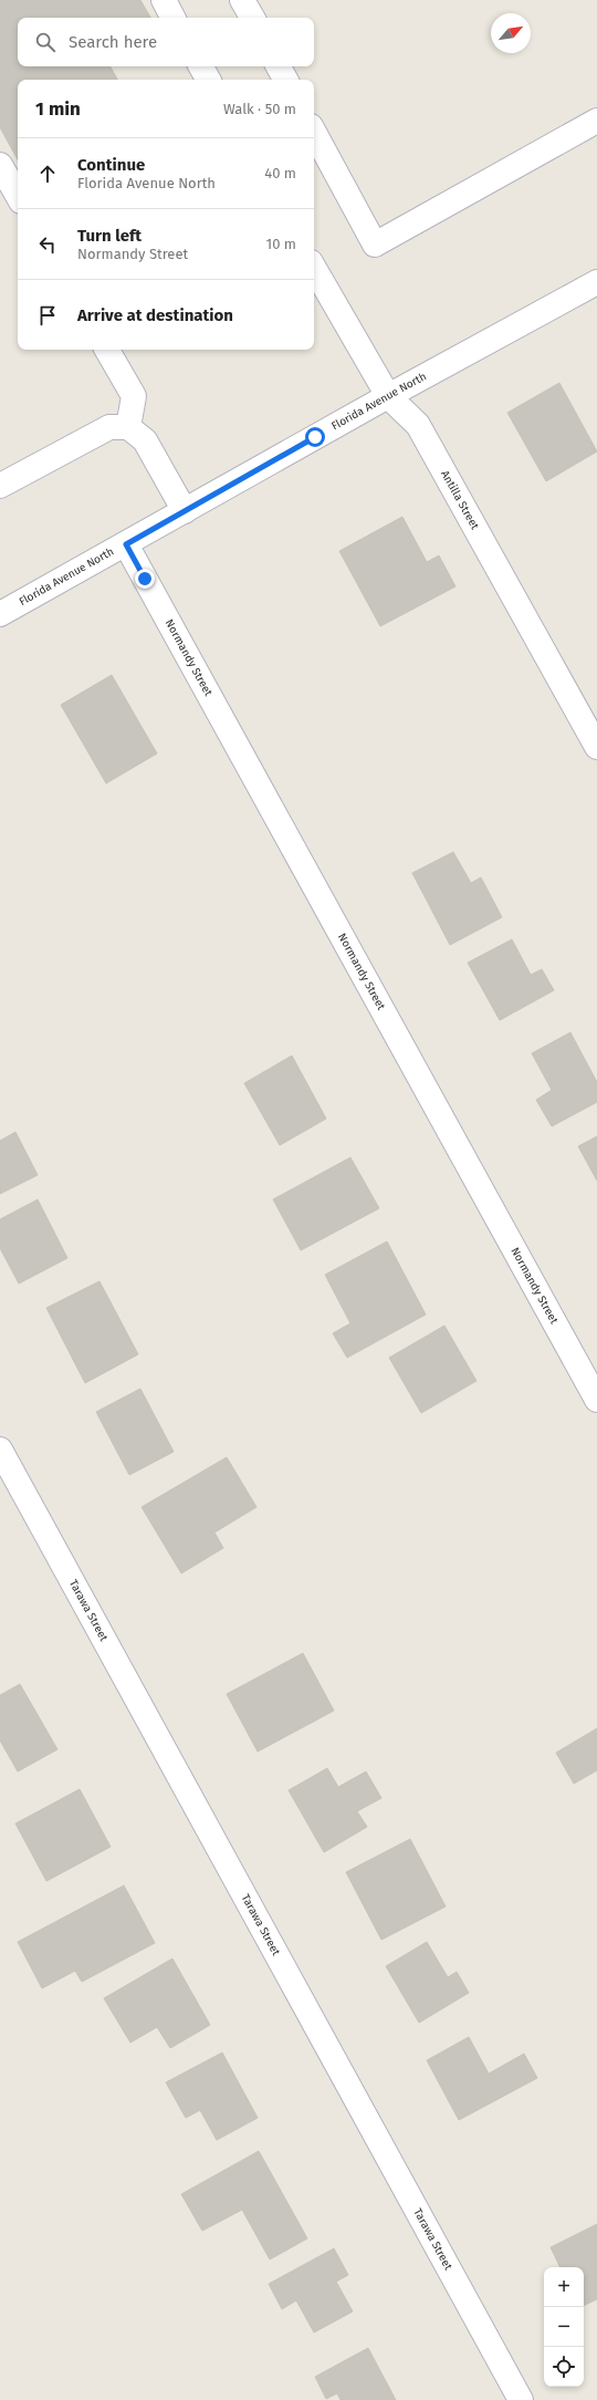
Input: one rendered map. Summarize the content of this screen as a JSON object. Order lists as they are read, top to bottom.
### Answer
{
  "streets": {
    "street": [
      "Florida Avenue North",
      "Antilla Street",
      "Normandy Street",
      "Tarawa Street"
    ]
  },
  "crossings": [
    ["Florida Avenue North", "Antilla Street"],
    ["Florida Avenue North", "Normandy Street"]
  ],
  "north": "top right",
  "page": {
    "search": "Search here",
    "heading": ["1 min", "Walk · 50 m"],
    "list": [
      ["Continue", "Florida Avenue North", "40 m"],
      ["Turn left", "Normandy Street", "10 m"],
      "Arrive at destination"
    ],
    "map_buttons": ["+", "−"]
  }
}
